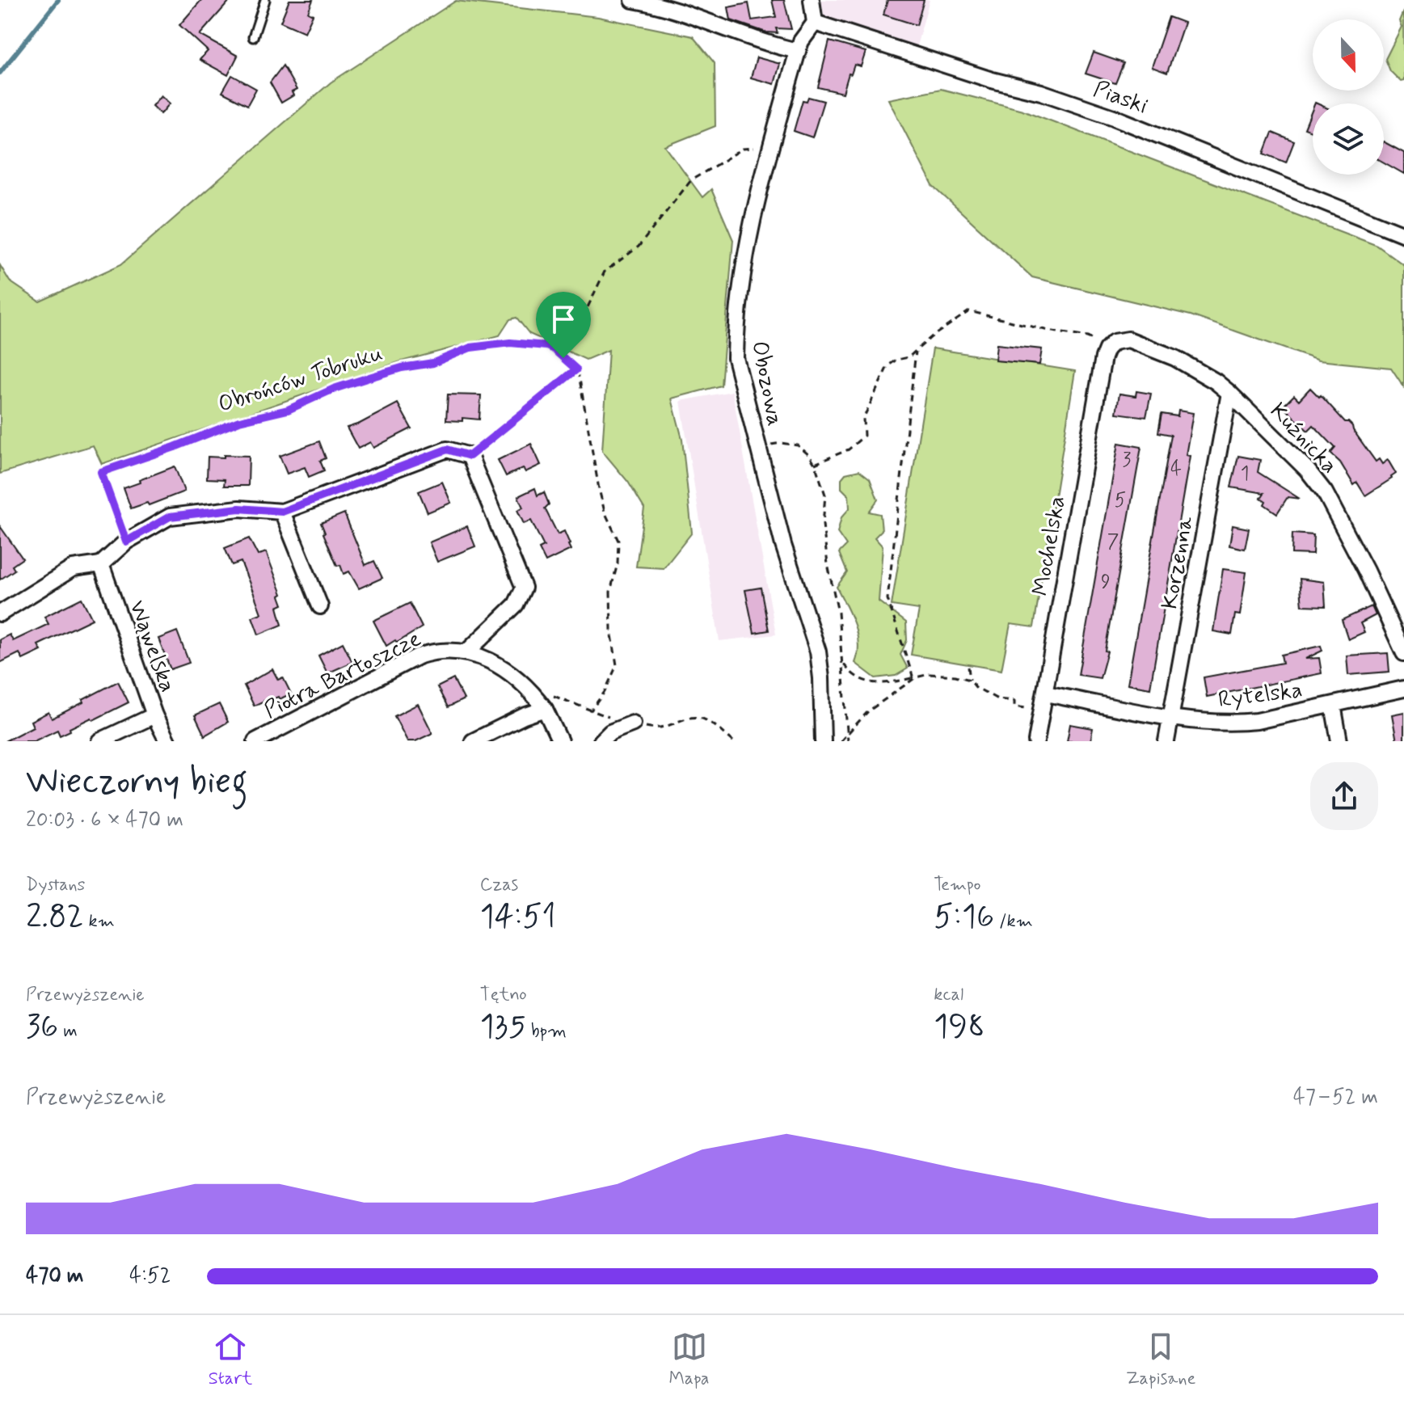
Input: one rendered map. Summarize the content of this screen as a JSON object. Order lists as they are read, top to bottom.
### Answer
{
  "streets": {
    "street": [
      "Piaski",
      "Obozowa",
      "Kuźnicka",
      "Mochelska",
      "Korzenna",
      "Wąwelska",
      "Piotra Bartoszcze",
      "Rytelska"
    ],
    "path": ["Obrońców Tobruku"]
  },
  "crossings": [
    ["Piaski", "Obozowa"],
    ["Kuźnicka", "Mochelska"],
    ["Kuźnicka", "Korzenna"],
    ["Mochelska", "Rytelska"],
    ["Korzenna", "Rytelska"]
  ],
  "house_numbers": [
    "3",
    "4",
    "1",
    "5",
    "7",
    "9"
  ],
  "north": "bottom",
  "page": {
    "heading": ["Wieczorny bieg", "20:03 · 6 × 470 m"],
    "stats": [
      ["Dystans", "2.82 km"],
      ["Czas", "14:51"],
      ["Tempo", "5:16 /km"],
      ["Przewyższenie", "36 m"],
      ["Tętno", "135 bpm"],
      ["kcal", "198"]
    ],
    "chart": ["Przewyższenie", "47–52 m"],
    "list": [
      {
        "name": "470 m",
        "note": "4:52"
      }
    ],
    "tabs": ["Start", "Mapa", "Zapisane"]
  }
}
